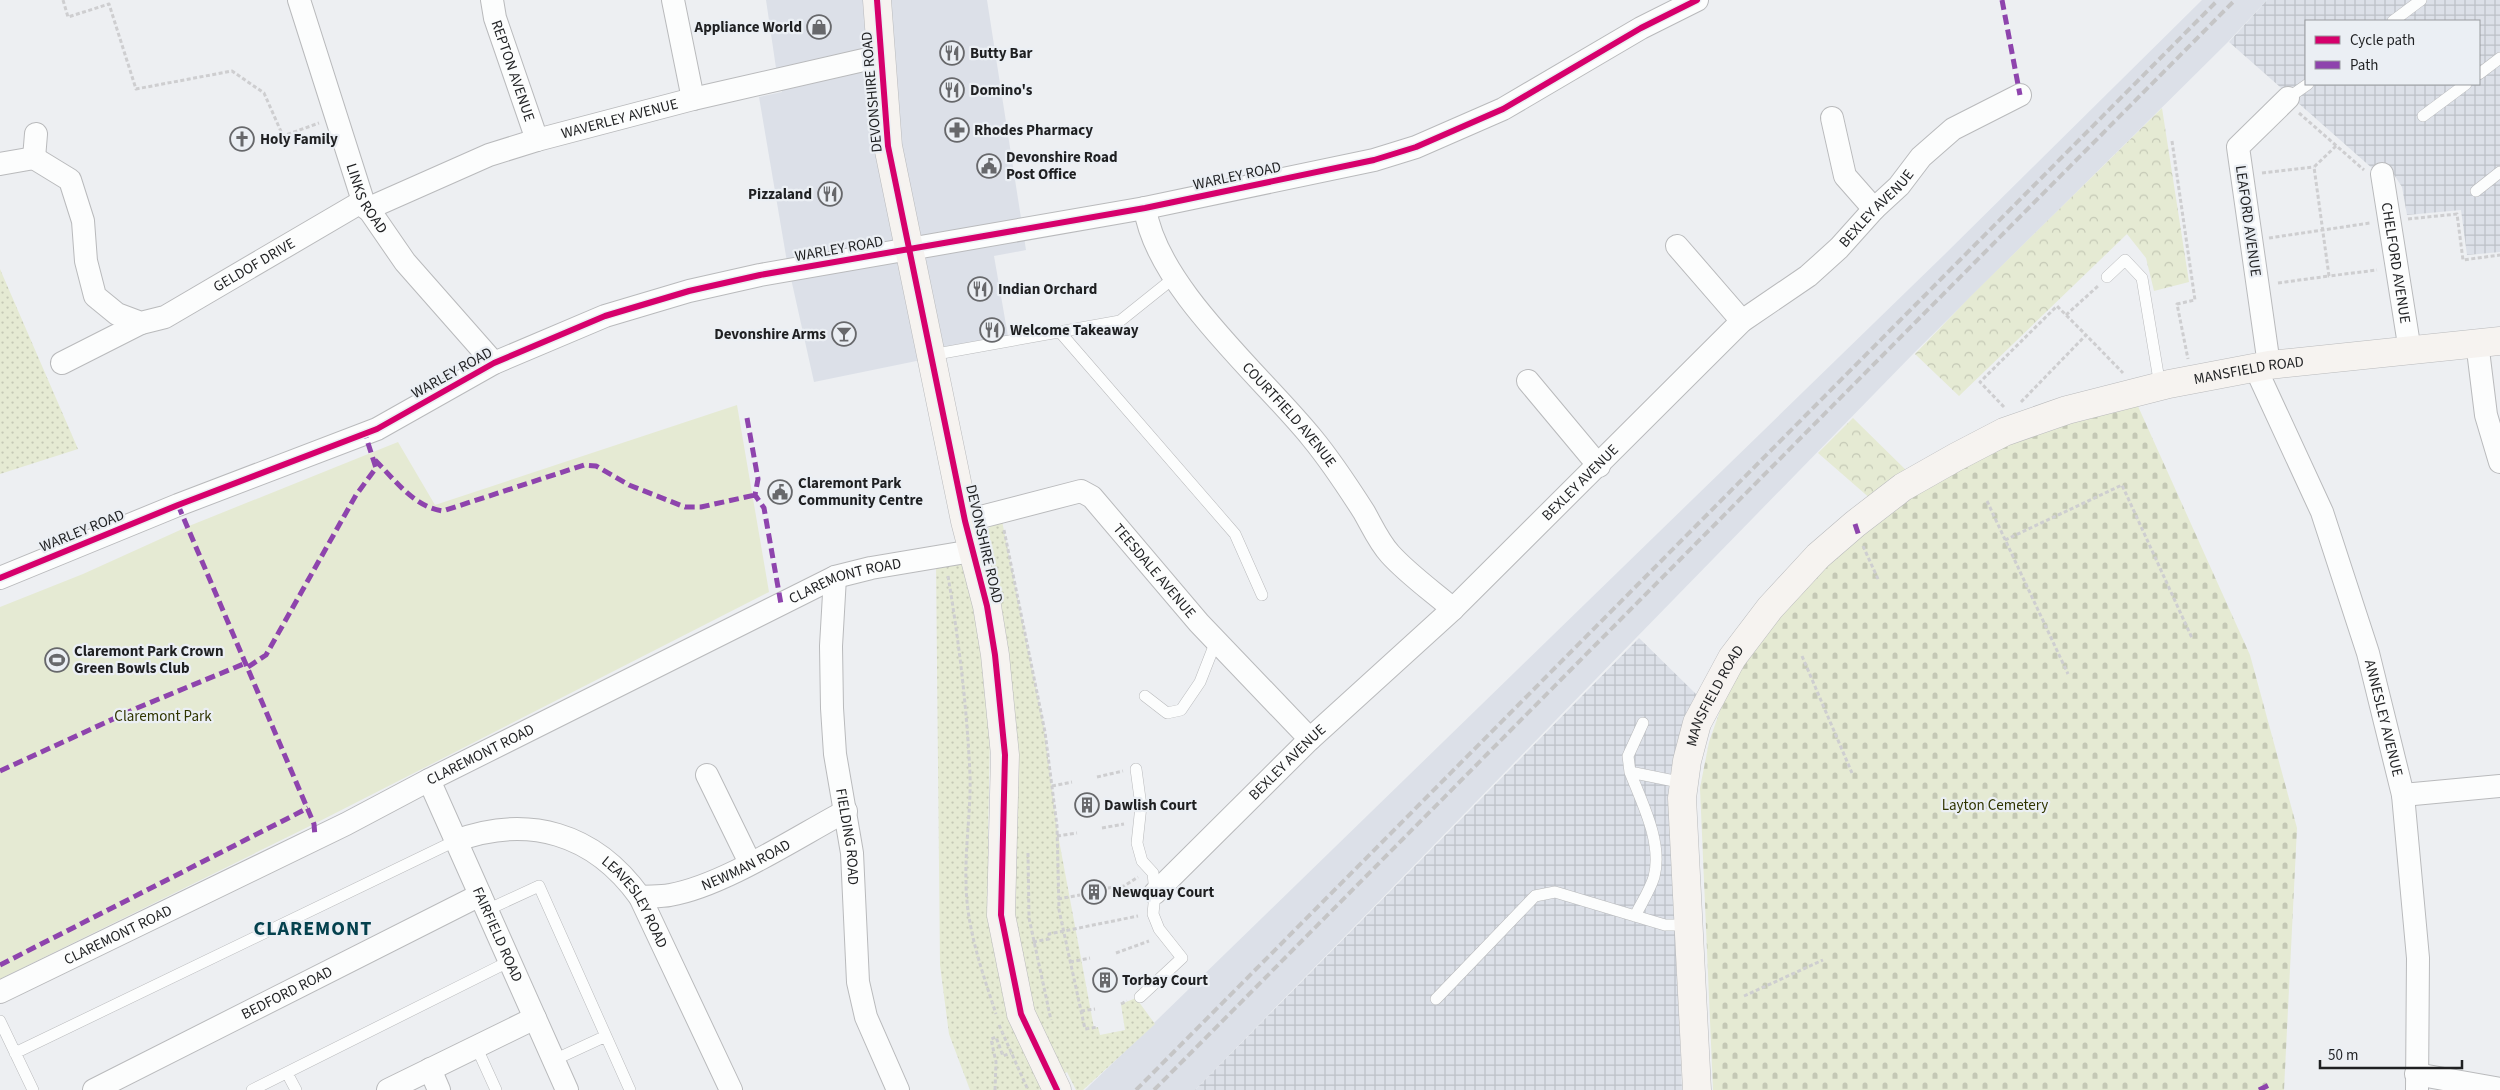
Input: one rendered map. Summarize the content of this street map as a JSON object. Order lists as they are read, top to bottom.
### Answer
{
  "streets": {
    "street": [
      "REPTON AVENUE",
      "DEVONSHIRE ROAD",
      "WAVERLEY AVENUE",
      "WARLEY ROAD",
      "LINKS ROAD",
      "BEXLEY AVENUE",
      "LEAFORD AVENUE",
      "CHELFORD AVENUE",
      "GELDOF DRIVE",
      "MANSFIELD ROAD",
      "COURTFIELD AVENUE",
      "TEESDALE AVENUE",
      "CLAREMONT ROAD",
      "ANNESLEY AVENUE",
      "FIELDING ROAD",
      "NEWMAN ROAD",
      "LEAVESLEY ROAD",
      "FAIRFIELD ROAD",
      "BEDFORD ROAD"
    ]
  },
  "crossings": [
    ["REPTON AVENUE", "WAVERLEY AVENUE"],
    ["DEVONSHIRE ROAD", "WAVERLEY AVENUE"],
    ["DEVONSHIRE ROAD", "WARLEY ROAD"],
    ["DEVONSHIRE ROAD", "TEESDALE AVENUE"],
    ["DEVONSHIRE ROAD", "CLAREMONT ROAD"],
    ["WAVERLEY AVENUE", "LINKS ROAD"],
    ["WAVERLEY AVENUE", "GELDOF DRIVE"],
    ["WARLEY ROAD", "LINKS ROAD"],
    ["WARLEY ROAD", "COURTFIELD AVENUE"],
    ["LINKS ROAD", "GELDOF DRIVE"],
    ["BEXLEY AVENUE", "COURTFIELD AVENUE"],
    ["BEXLEY AVENUE", "TEESDALE AVENUE"],
    ["LEAFORD AVENUE", "MANSFIELD ROAD"],
    ["LEAFORD AVENUE", "ANNESLEY AVENUE"],
    ["CHELFORD AVENUE", "MANSFIELD ROAD"],
    ["MANSFIELD ROAD", "ANNESLEY AVENUE"],
    ["CLAREMONT ROAD", "FIELDING ROAD"],
    ["CLAREMONT ROAD", "FAIRFIELD ROAD"],
    ["FIELDING ROAD", "NEWMAN ROAD"],
    ["NEWMAN ROAD", "LEAVESLEY ROAD"],
    ["LEAVESLEY ROAD", "FAIRFIELD ROAD"],
    ["FAIRFIELD ROAD", "BEDFORD ROAD"]
  ],
  "districts": ["CLAREMONT"],
  "parks": ["Claremont Park", "Layton Cemetery"],
  "places": {
    "shop": ["Appliance World"],
    "restaurant": [
      "Butty Bar",
      "Domino's",
      "Pizzaland",
      "Indian Orchard",
      "Welcome Takeaway"
    ],
    "pharmacy": ["Rhodes Pharmacy"],
    "church": ["Holy Family"],
    "public building": ["Devonshire Road Post Office", "Claremont Park Community Centre"],
    "bar": ["Devonshire Arms"],
    "sports": ["Claremont Park Crown Green Bowls Club"],
    "building": ["Dawlish Court", "Newquay Court", "Torbay Court"]
  },
  "legend": ["Cycle path", "Path"],
  "scale_bar": "50 m"
}
